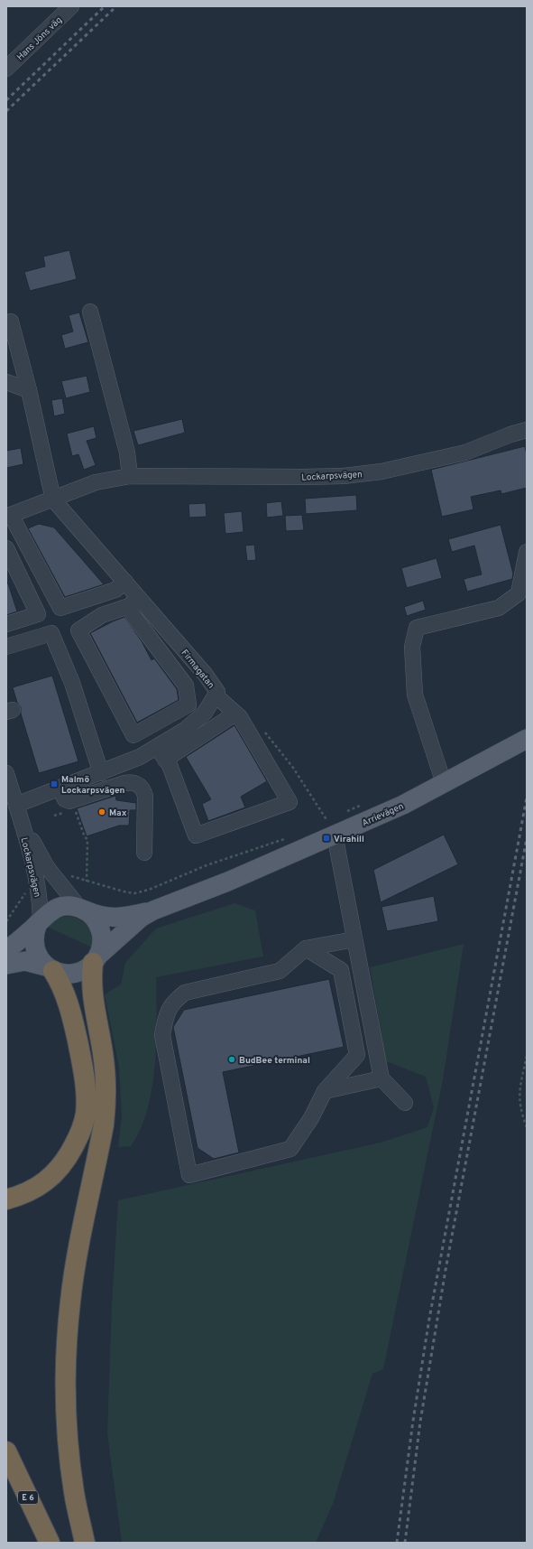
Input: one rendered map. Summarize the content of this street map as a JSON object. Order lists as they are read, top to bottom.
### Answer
{
  "streets": {
    "highway": ["E 6"],
    "main road": ["Arrievägen"],
    "street": ["Hans Jöns väg", "Lockarpsvägen", "Firmagatan"]
  },
  "crossings": [
    ["Lockarpsvägen", "Firmagatan"],
    ["Lockarpsvägen", "Arrievägen"]
  ],
  "places": {
    "transit": ["Malmö Lockarpsvägen", "Virahill"],
    "other": ["Max", "BudBee terminal"]
  }
}
